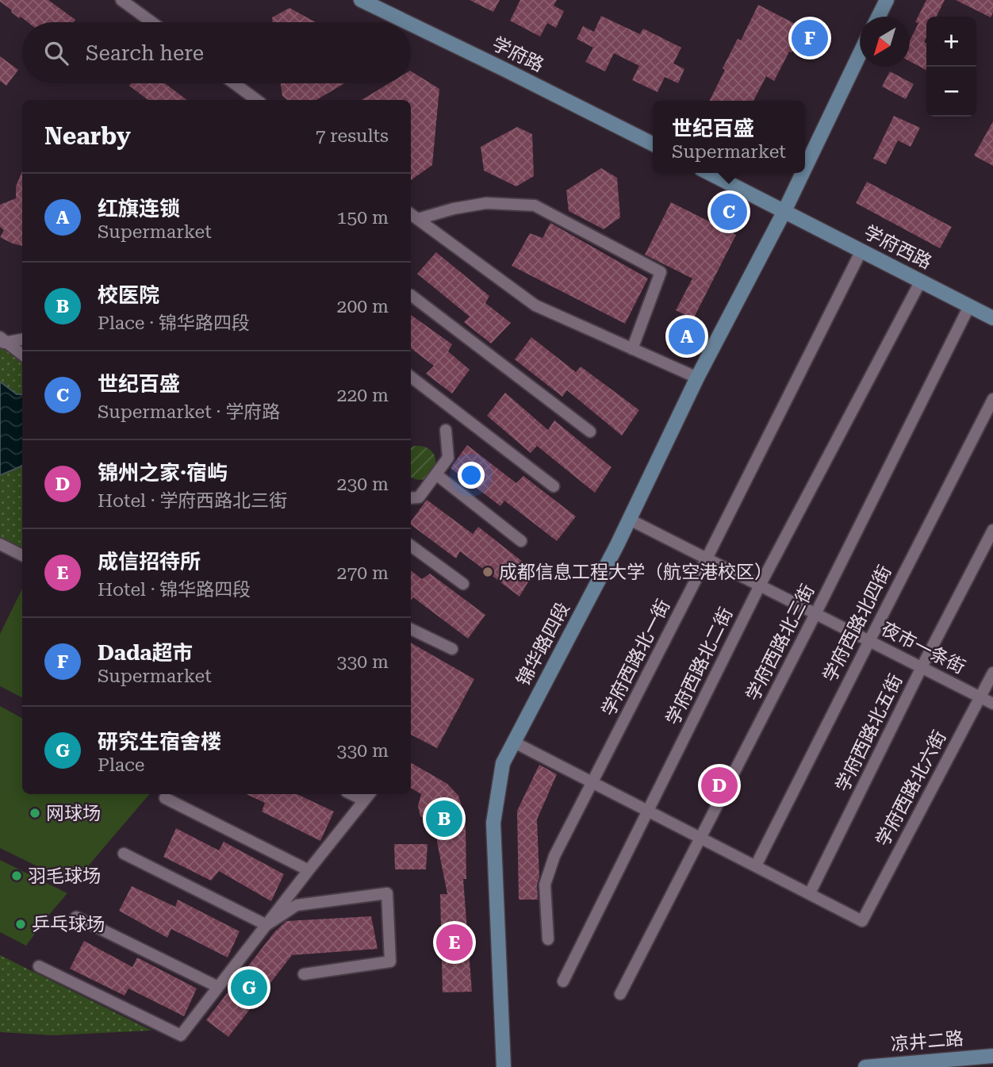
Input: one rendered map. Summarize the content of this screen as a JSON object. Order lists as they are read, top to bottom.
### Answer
{
  "streets": {
    "main road": [
      "学府路",
      "学府西路",
      "锦华路四段",
      "凉井二路"
    ],
    "street": [
      "学府西路北四街",
      "学府西路北三街",
      "夜市一条街",
      "学府西路北一街",
      "学府西路北二街",
      "学府西路北五街",
      "学府西路北六街"
    ]
  },
  "crossings": [
    ["学府西路", "学府西路北三街"],
    ["学府西路", "锦华路四段"],
    ["学府西路", "学府西路北一街"],
    ["学府西路", "学府西路北二街"],
    ["学府西路北四街", "夜市一条街"],
    ["学府西路北三街", "夜市一条街"],
    ["锦华路四段", "夜市一条街"],
    ["夜市一条街", "学府西路北一街"],
    ["夜市一条街", "学府西路北二街"],
    ["夜市一条街", "学府西路北五街"],
    ["夜市一条街", "学府西路北六街"],
    ["学府西路北五街", "学府西路北六街"]
  ],
  "places": [
    "成都信息工程大学（航空港校区）",
    "网球场",
    "羽毛球场",
    "乒乓球场"
  ],
  "north": "bottom left",
  "page": {
    "map_buttons": ["+", "−"],
    "pins": [
      "F",
      "C",
      "A",
      "D",
      "B",
      "E",
      "G"
    ],
    "search": "Search here",
    "heading": ["Nearby", "7 results"],
    "popup": ["世纪百盛", "Supermarket"],
    "list": [
      {
        "mark": "A",
        "name": "红旗连锁",
        "note": "Supermarket",
        "value": "150 m"
      },
      {
        "mark": "B",
        "name": "校医院",
        "note": "Place · 锦华路四段",
        "value": "200 m"
      },
      {
        "mark": "C",
        "name": "世纪百盛",
        "note": "Supermarket · 学府路",
        "value": "220 m"
      },
      {
        "mark": "D",
        "name": "锦州之家·宿屿",
        "note": "Hotel · 学府西路北三街",
        "value": "230 m"
      },
      {
        "mark": "E",
        "name": "成信招待所",
        "note": "Hotel · 锦华路四段",
        "value": "270 m"
      },
      {
        "mark": "F",
        "name": "Dada超市",
        "note": "Supermarket",
        "value": "330 m"
      },
      {
        "mark": "G",
        "name": "研究生宿舍楼",
        "note": "Place",
        "value": "330 m"
      }
    ]
  }
}
